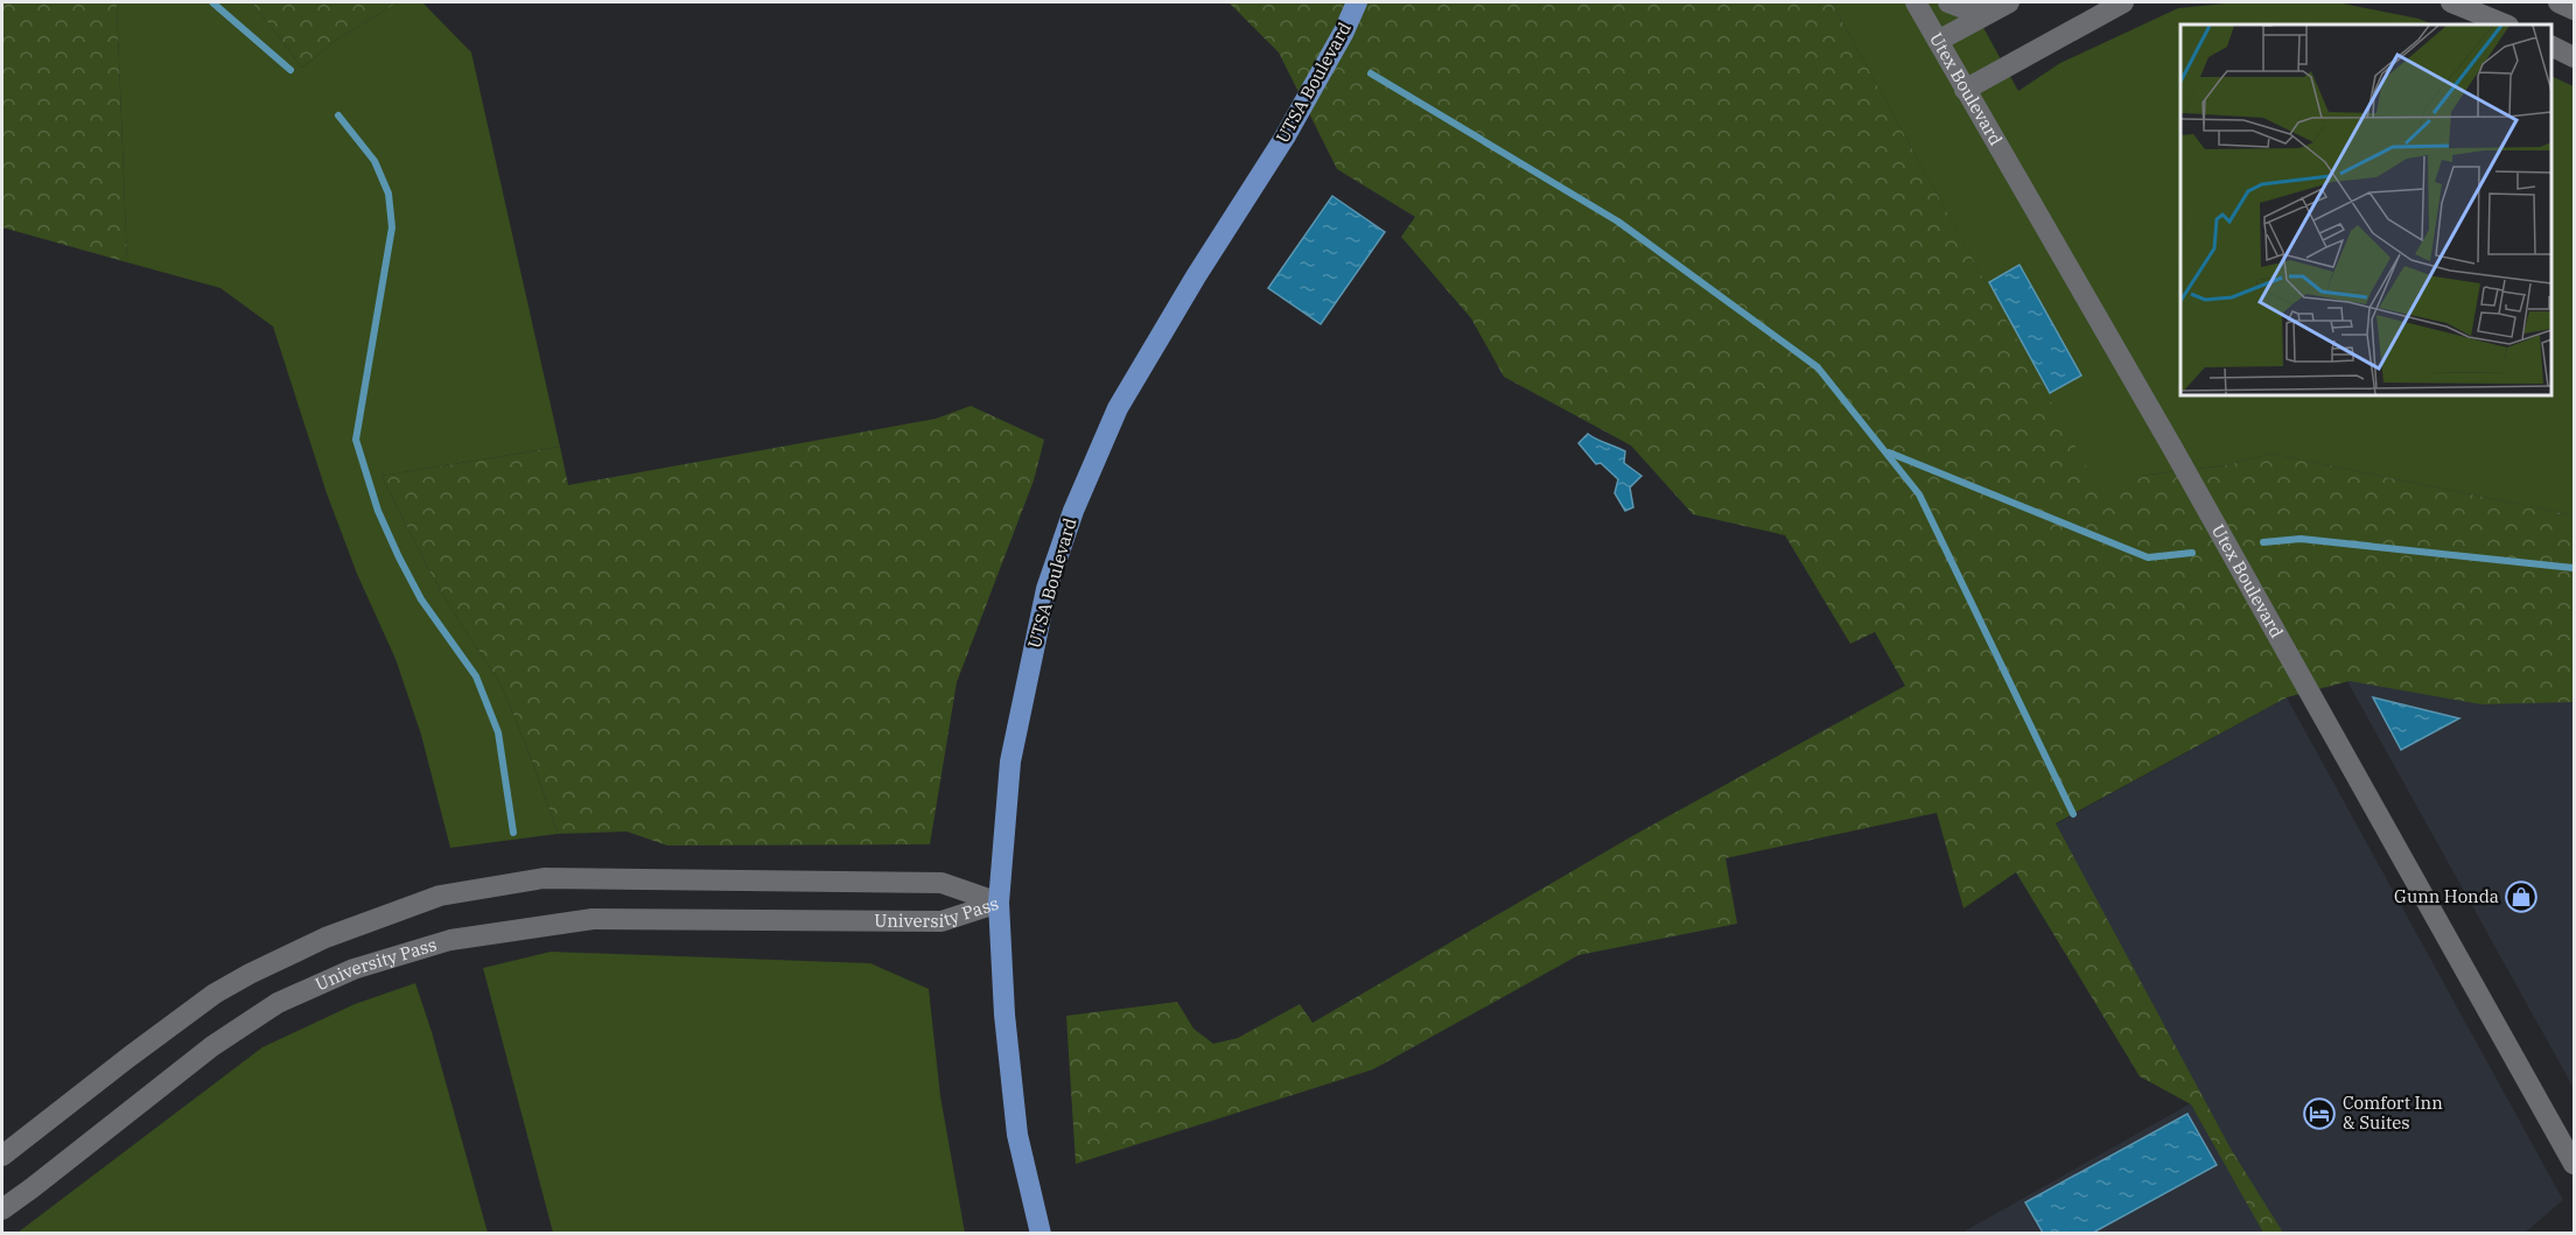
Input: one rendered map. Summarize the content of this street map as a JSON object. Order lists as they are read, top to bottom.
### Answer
{
  "streets": {
    "main road": ["UTSA Boulevard"],
    "street": ["Utex Boulevard", "University Pass"]
  },
  "crossings": [
    ["UTSA Boulevard", "University Pass"]
  ],
  "places": {
    "shop": ["Gunn Honda"],
    "hotel": ["Comfort Inn & Suites"]
  }
}
